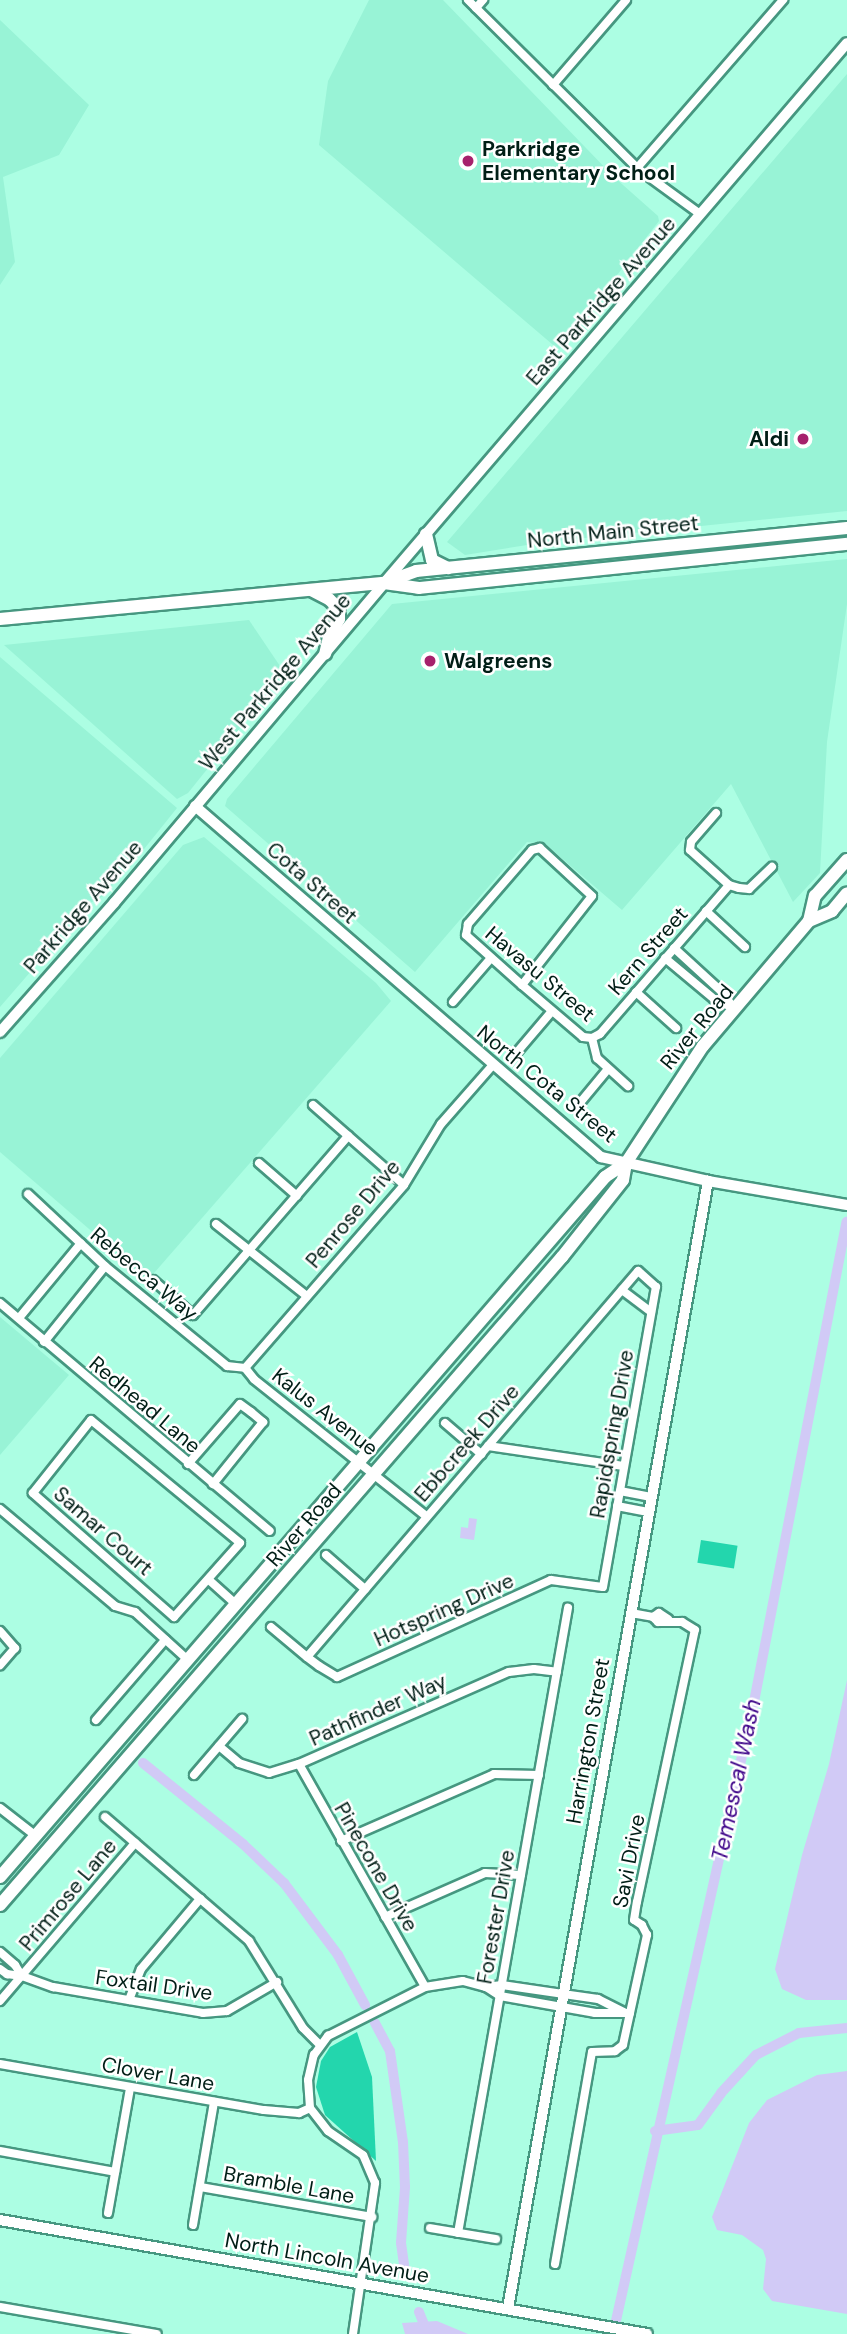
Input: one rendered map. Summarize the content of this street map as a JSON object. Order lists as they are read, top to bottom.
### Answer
{
  "streets": {
    "main road": [
      "East Parkridge Avenue",
      "North Main Street",
      "River Road",
      "North Lincoln Avenue"
    ],
    "street": [
      "West Parkridge Avenue",
      "Cota Street",
      "Parkridge Avenue",
      "Kern Street",
      "Havasu Street",
      "North Cota Street",
      "Penrose Drive",
      "Rebecca Way",
      "Redhead Lane",
      "Kalus Avenue",
      "Rapidspring Drive",
      "Ebbcreek Drive",
      "Samar Court",
      "Hotspring Drive",
      "Pathfinder Way",
      "Harrington Street",
      "Savi Drive",
      "Pinecone Drive",
      "Primrose Lane",
      "Forester Drive",
      "Foxtail Drive",
      "Clover Lane",
      "Bramble Lane"
    ]
  },
  "crossings": [
    ["East Parkridge Avenue", "North Main Street"],
    ["East Parkridge Avenue", "West Parkridge Avenue"],
    ["North Main Street", "West Parkridge Avenue"],
    ["West Parkridge Avenue", "Cota Street"],
    ["West Parkridge Avenue", "Parkridge Avenue"],
    ["Cota Street", "Parkridge Avenue"],
    ["Cota Street", "North Cota Street"],
    ["Kern Street", "Havasu Street"],
    ["River Road", "North Cota Street"],
    ["River Road", "Kalus Avenue"],
    ["North Cota Street", "Penrose Drive"],
    ["North Cota Street", "Harrington Street"],
    ["Penrose Drive", "Rebecca Way"],
    ["Penrose Drive", "Kalus Avenue"],
    ["Rebecca Way", "Kalus Avenue"],
    ["Kalus Avenue", "Ebbcreek Drive"],
    ["Rapidspring Drive", "Ebbcreek Drive"],
    ["Rapidspring Drive", "Hotspring Drive"],
    ["Ebbcreek Drive", "Hotspring Drive"],
    ["Pathfinder Way", "Pinecone Drive"],
    ["Pathfinder Way", "Forester Drive"],
    ["Harrington Street", "Savi Drive"],
    ["Harrington Street", "North Lincoln Avenue"],
    ["Primrose Lane", "Foxtail Drive"]
  ],
  "water": ["Temescal Wash"],
  "places": ["Parkridge Elementary School", "Aldi", "Walgreens"]
}
